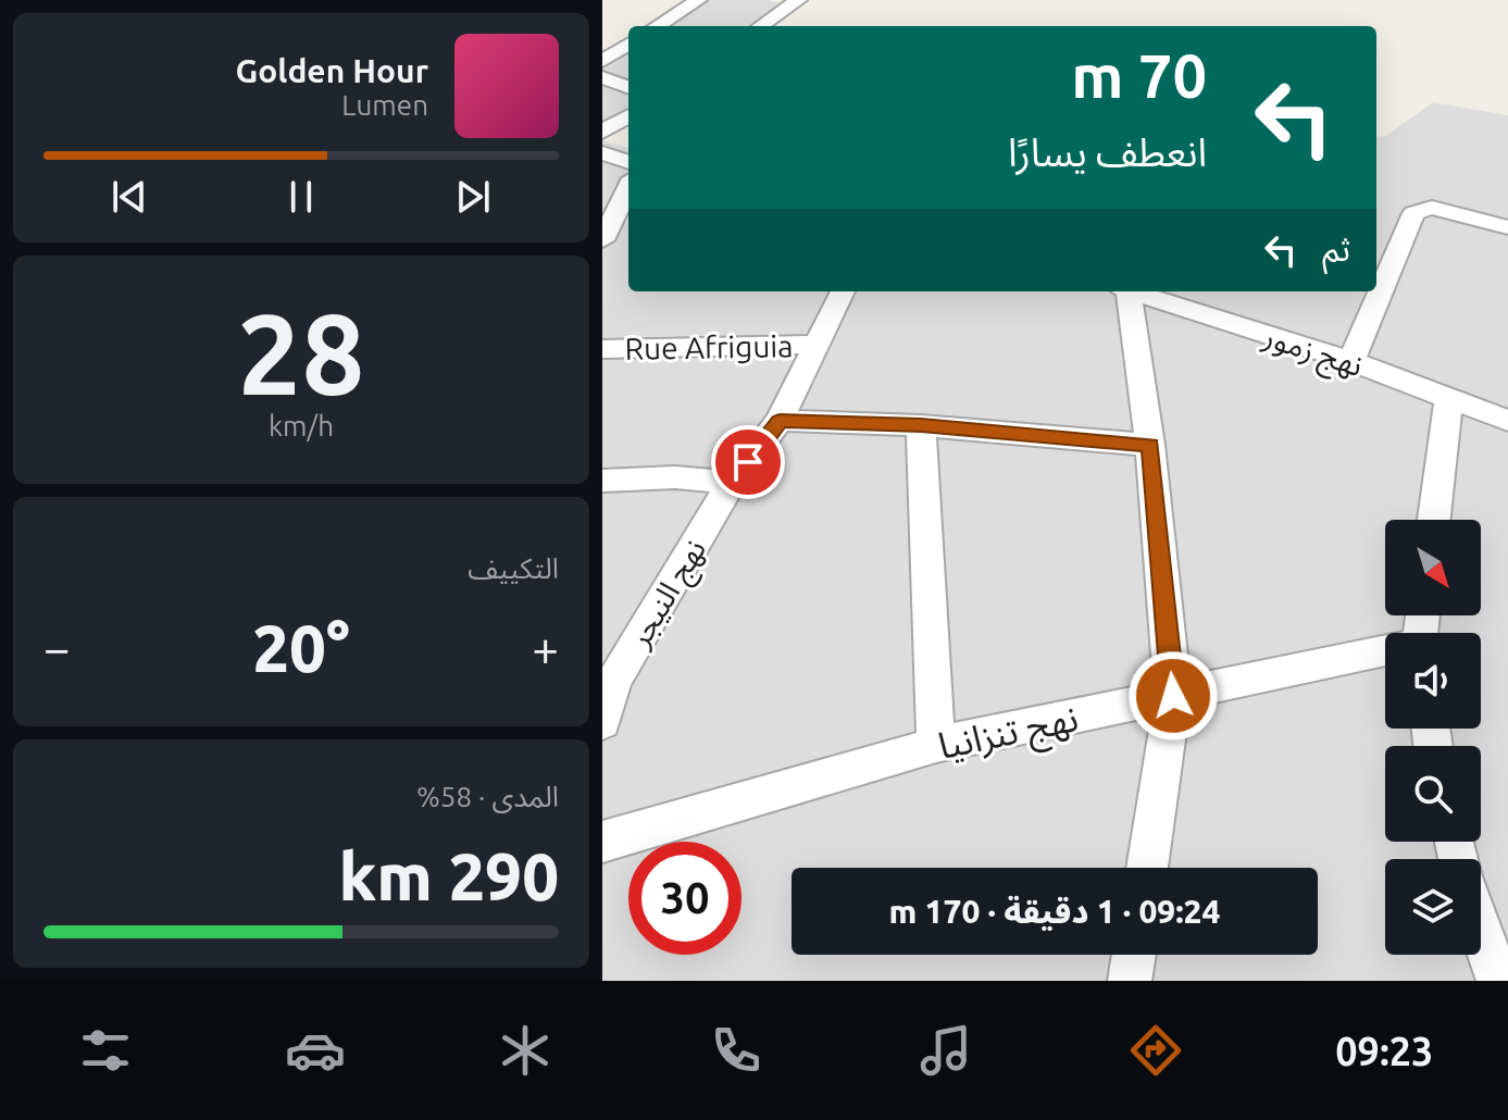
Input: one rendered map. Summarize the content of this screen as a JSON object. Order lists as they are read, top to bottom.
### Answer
{
  "streets": {
    "street": [
      "Rue Afriguia",
      "نهج زمور",
      "نهج النيجر",
      "نهج تنزانيا"
    ]
  },
  "crossings": [
    ["Rue Afriguia", "نهج النيجر"]
  ],
  "north": "bottom right",
  "page": {
    "turn": ["70 m", "انعطف يسارًا"],
    "song": ["Golden Hour", "Lumen"],
    "then": "ثم",
    "tile": [
      ["28", "km/h"],
      "التكييف",
      ["المدى · 58%", "290 km"]
    ],
    "heat": ["−", "20°", "+"],
    "limit": "30",
    "trip": "09:24 · 1 دقيقة · 170 m",
    "tabs": "09:23"
  }
}
